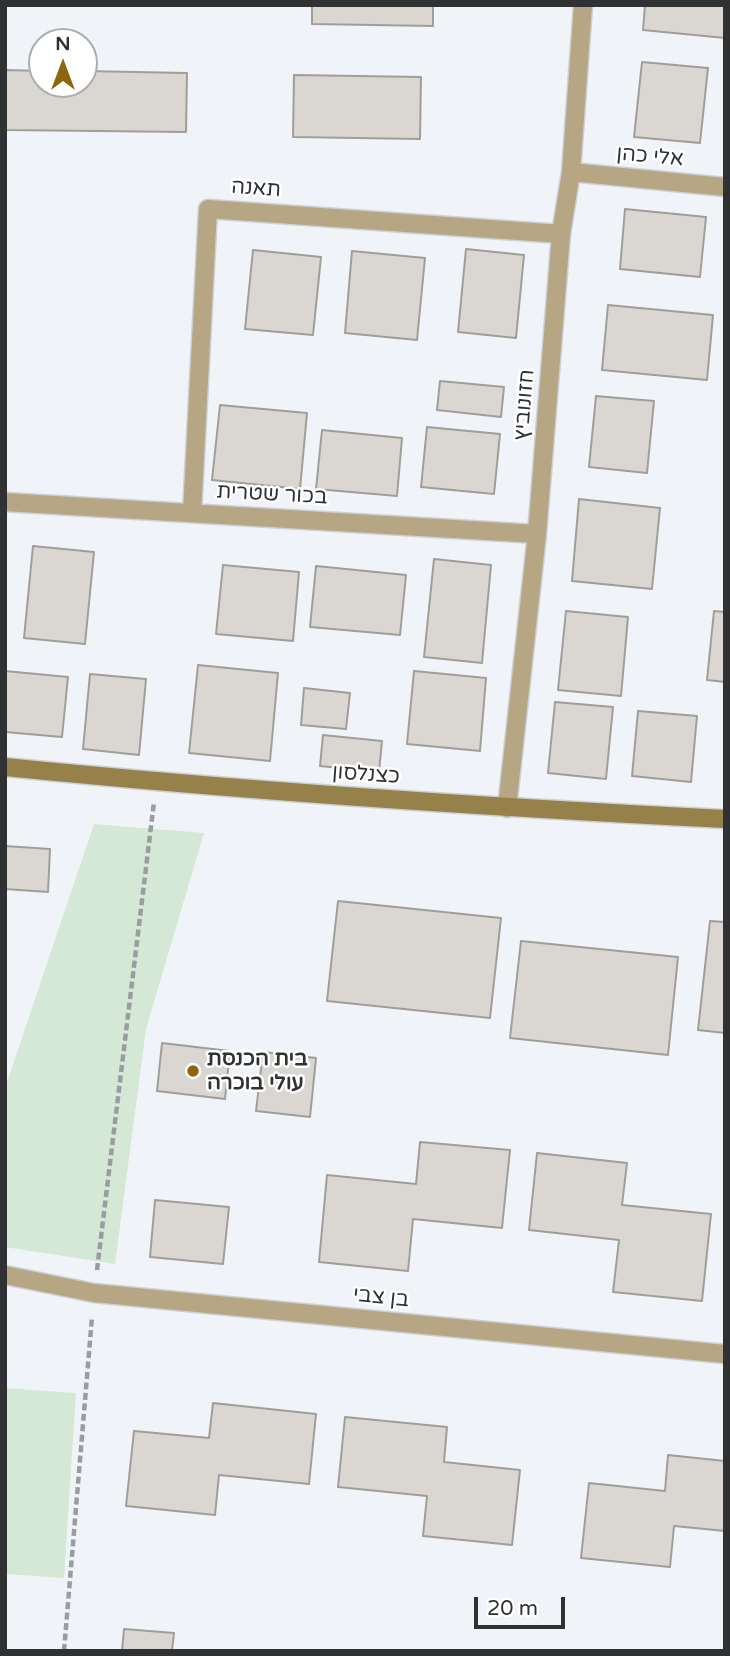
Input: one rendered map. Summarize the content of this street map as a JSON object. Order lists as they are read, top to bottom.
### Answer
{
  "streets": {
    "street": [
      "אלי כהן",
      "תאנה",
      "חזונוביץ",
      "בכור שטרית",
      "כצנלסון",
      "בן צבי"
    ]
  },
  "crossings": [
    ["אלי כהן", "חזונוביץ"],
    ["תאנה", "חזונוביץ"],
    ["תאנה", "בכור שטרית"],
    ["חזונוביץ", "בכור שטרית"],
    ["חזונוביץ", "כצנלסון"]
  ],
  "places": ["בית הכנסת עולי בוכרה"],
  "scale_bar": "20 m",
  "north": "top"
}
